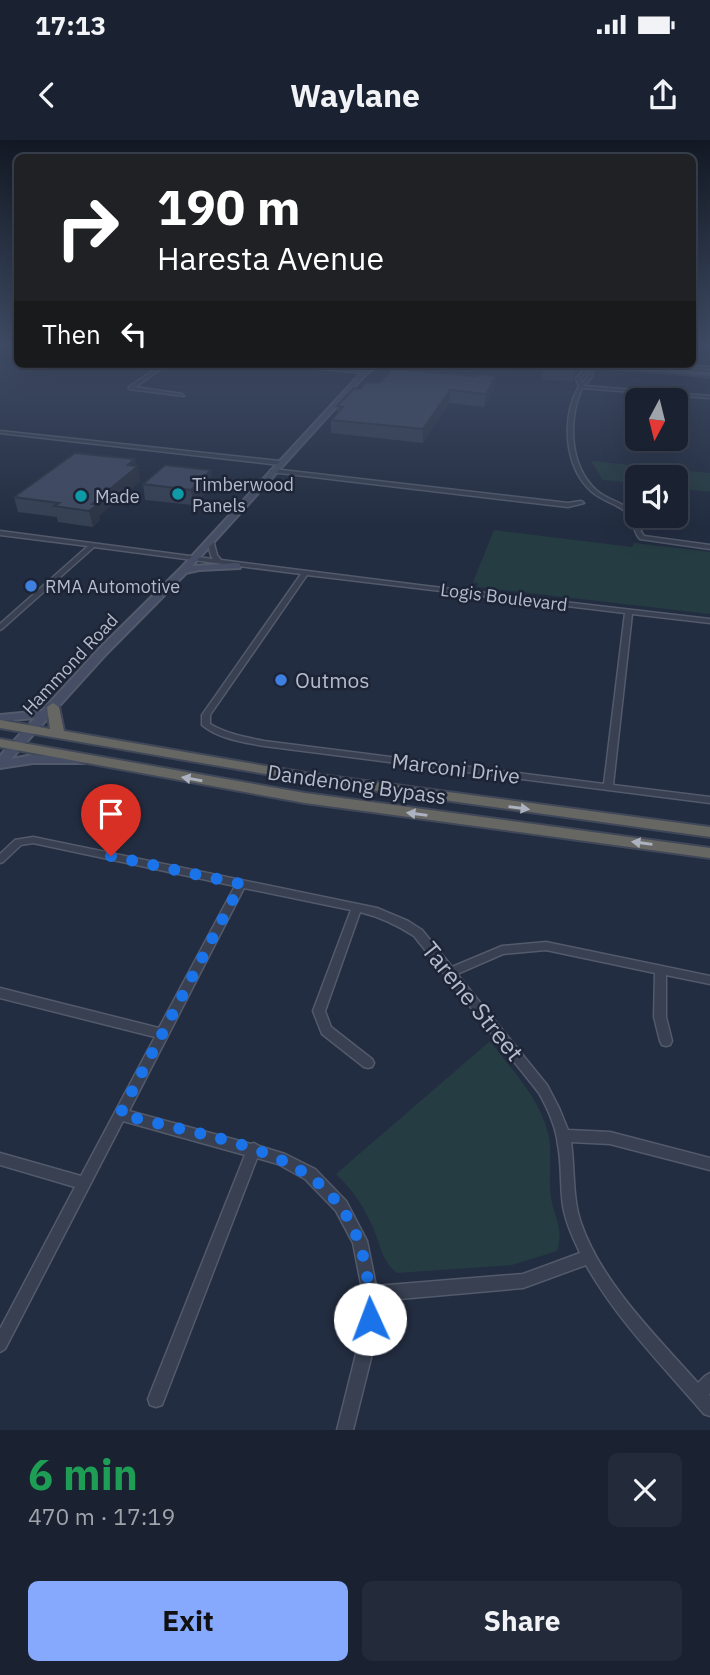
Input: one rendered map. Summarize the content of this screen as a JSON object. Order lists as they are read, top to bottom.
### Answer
{
  "streets": {
    "highway": ["Dandenong Bypass"],
    "main road": ["Hammond Road"],
    "street": ["Logis Boulevard", "Marconi Drive", "Tarene Street"]
  },
  "crossings": [
    ["Logis Boulevard", "Hammond Road"],
    ["Logis Boulevard", "Marconi Drive"],
    ["Hammond Road", "Dandenong Bypass"]
  ],
  "places": [
    "Timberwood Panels",
    "Made",
    "RMA Automotive",
    "Outmos"
  ],
  "north": "bottom",
  "page": {
    "status": "17:13",
    "header": "Waylane",
    "turn": ["190 m", "Haresta Avenue"],
    "then": "Then",
    "heading": ["6 min", "470 m · 17:19"],
    "buttons": ["Exit", "Share"]
  }
}
